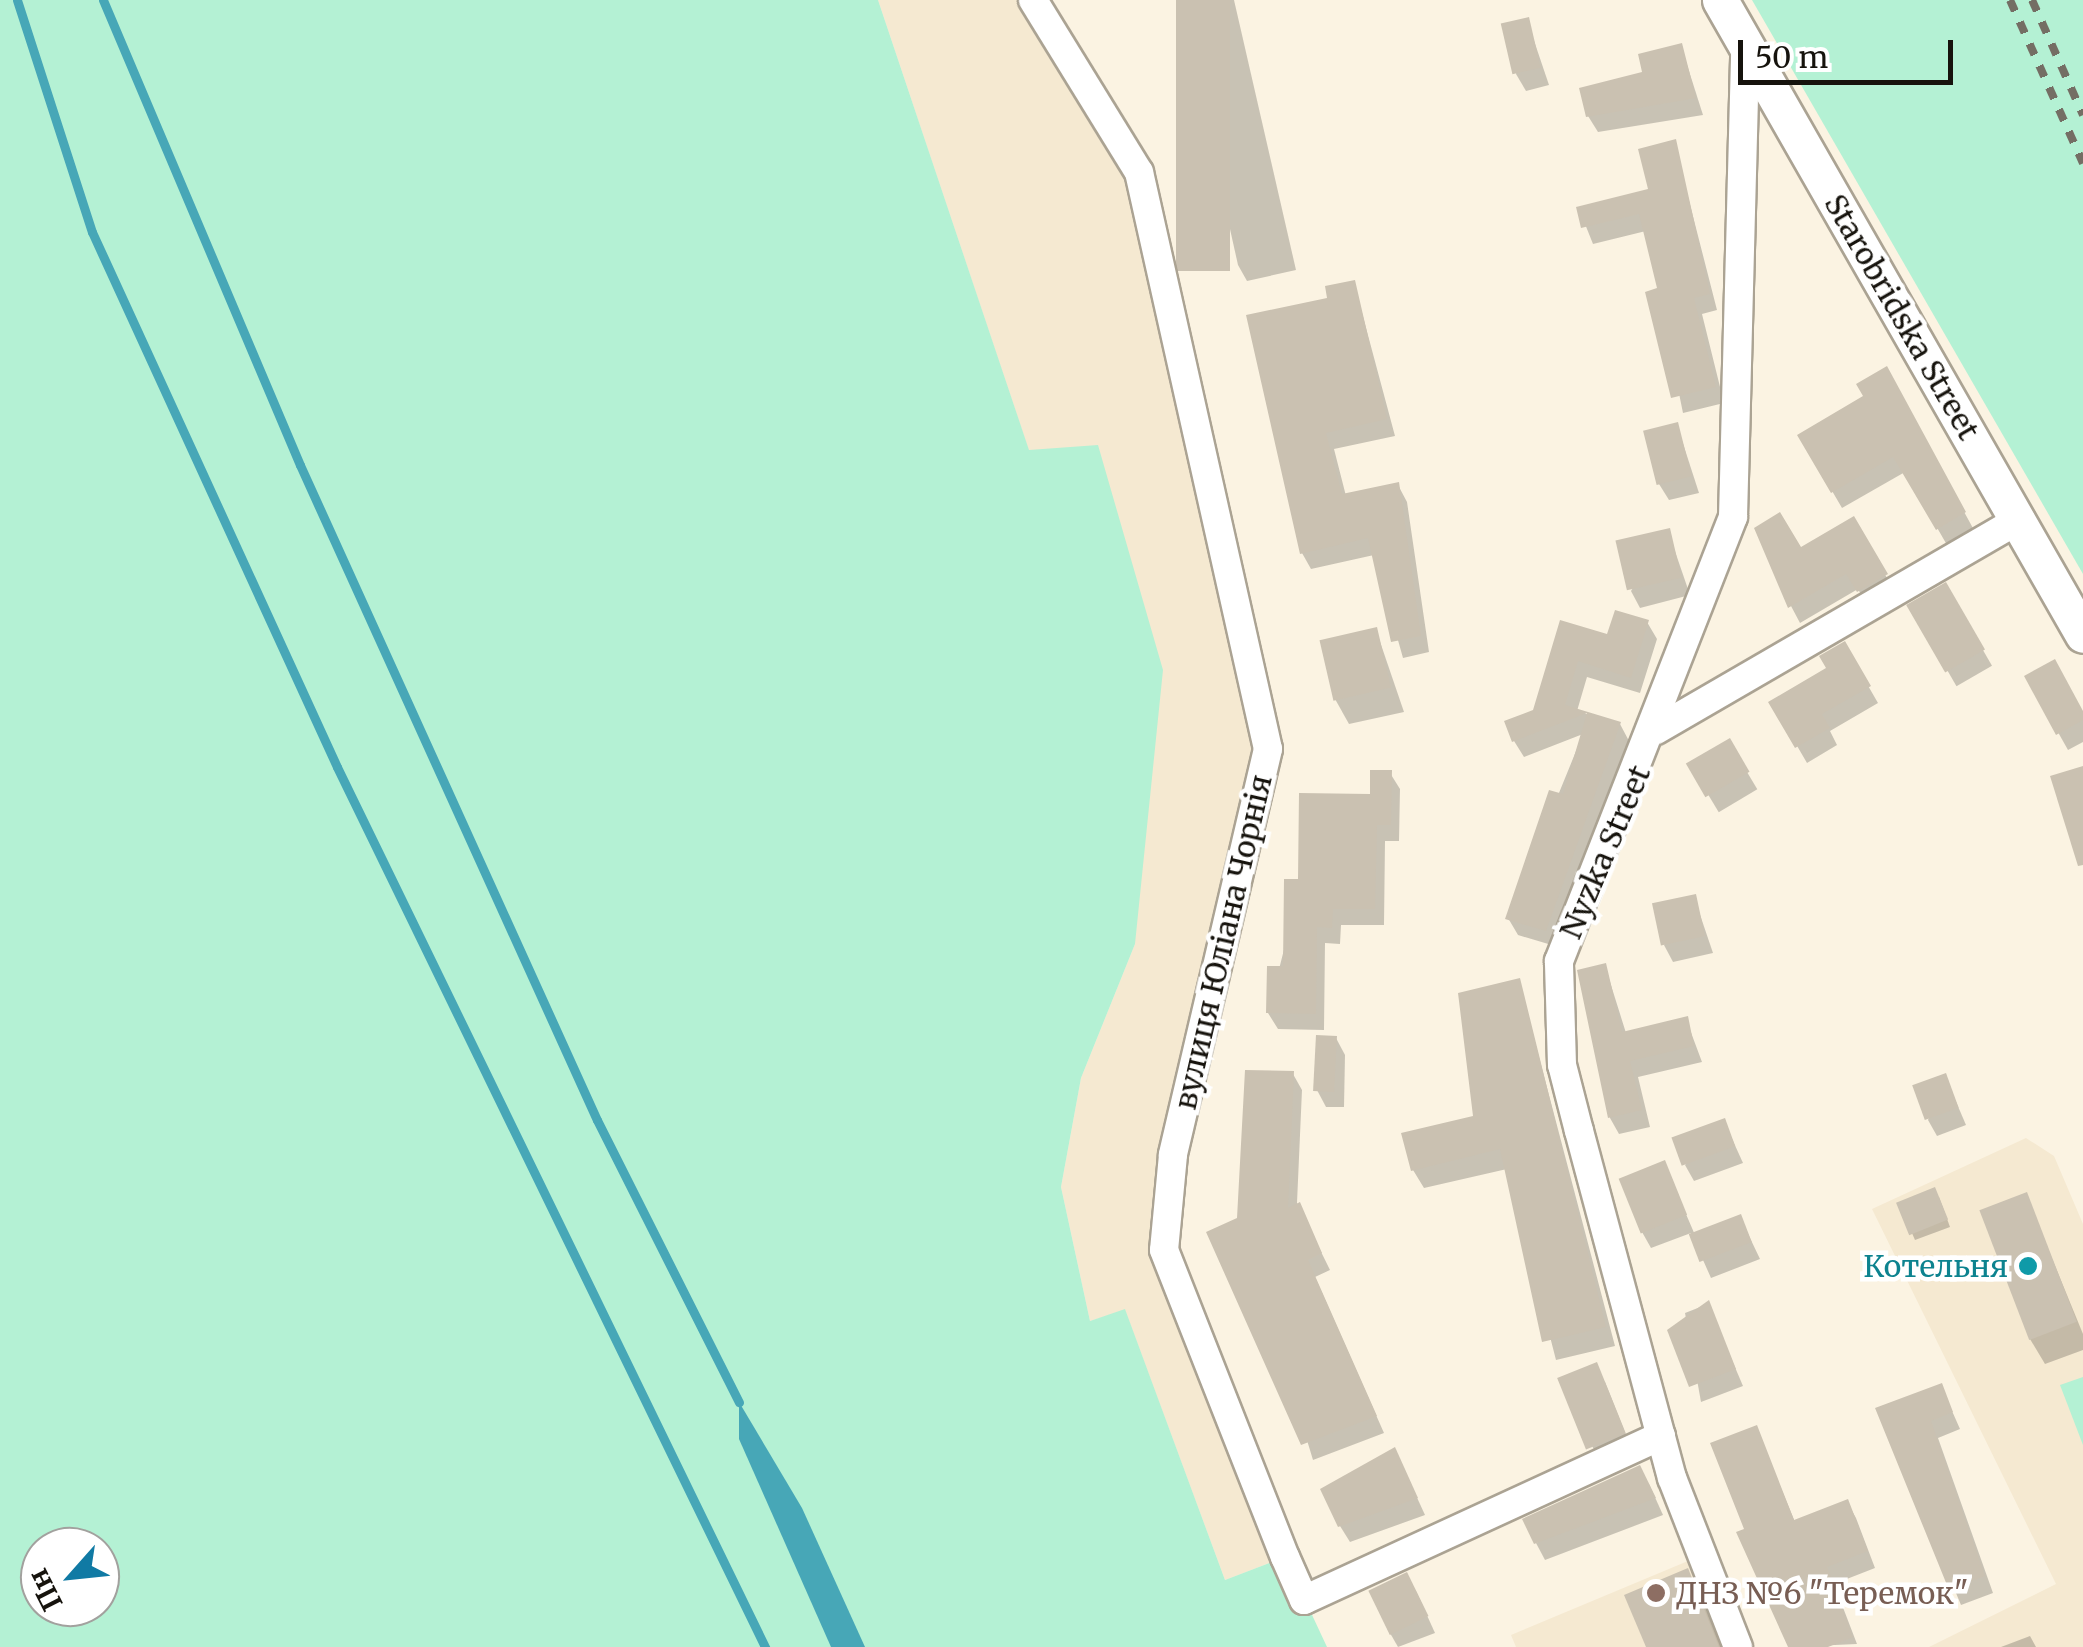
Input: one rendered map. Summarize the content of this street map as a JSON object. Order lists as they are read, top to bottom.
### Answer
{
  "streets": {
    "street": ["Starobridska Street", "Nyzka Street", "вулиця Юліана Чорнія"]
  },
  "crossings": [
    ["Starobridska Street", "Nyzka Street"],
    ["Nyzka Street", "вулиця Юліана Чорнія"]
  ],
  "places": ["Котельня", "ДНЗ №6 \"Теремок\""],
  "scale_bar": "50 m",
  "north": "bottom left"
}
